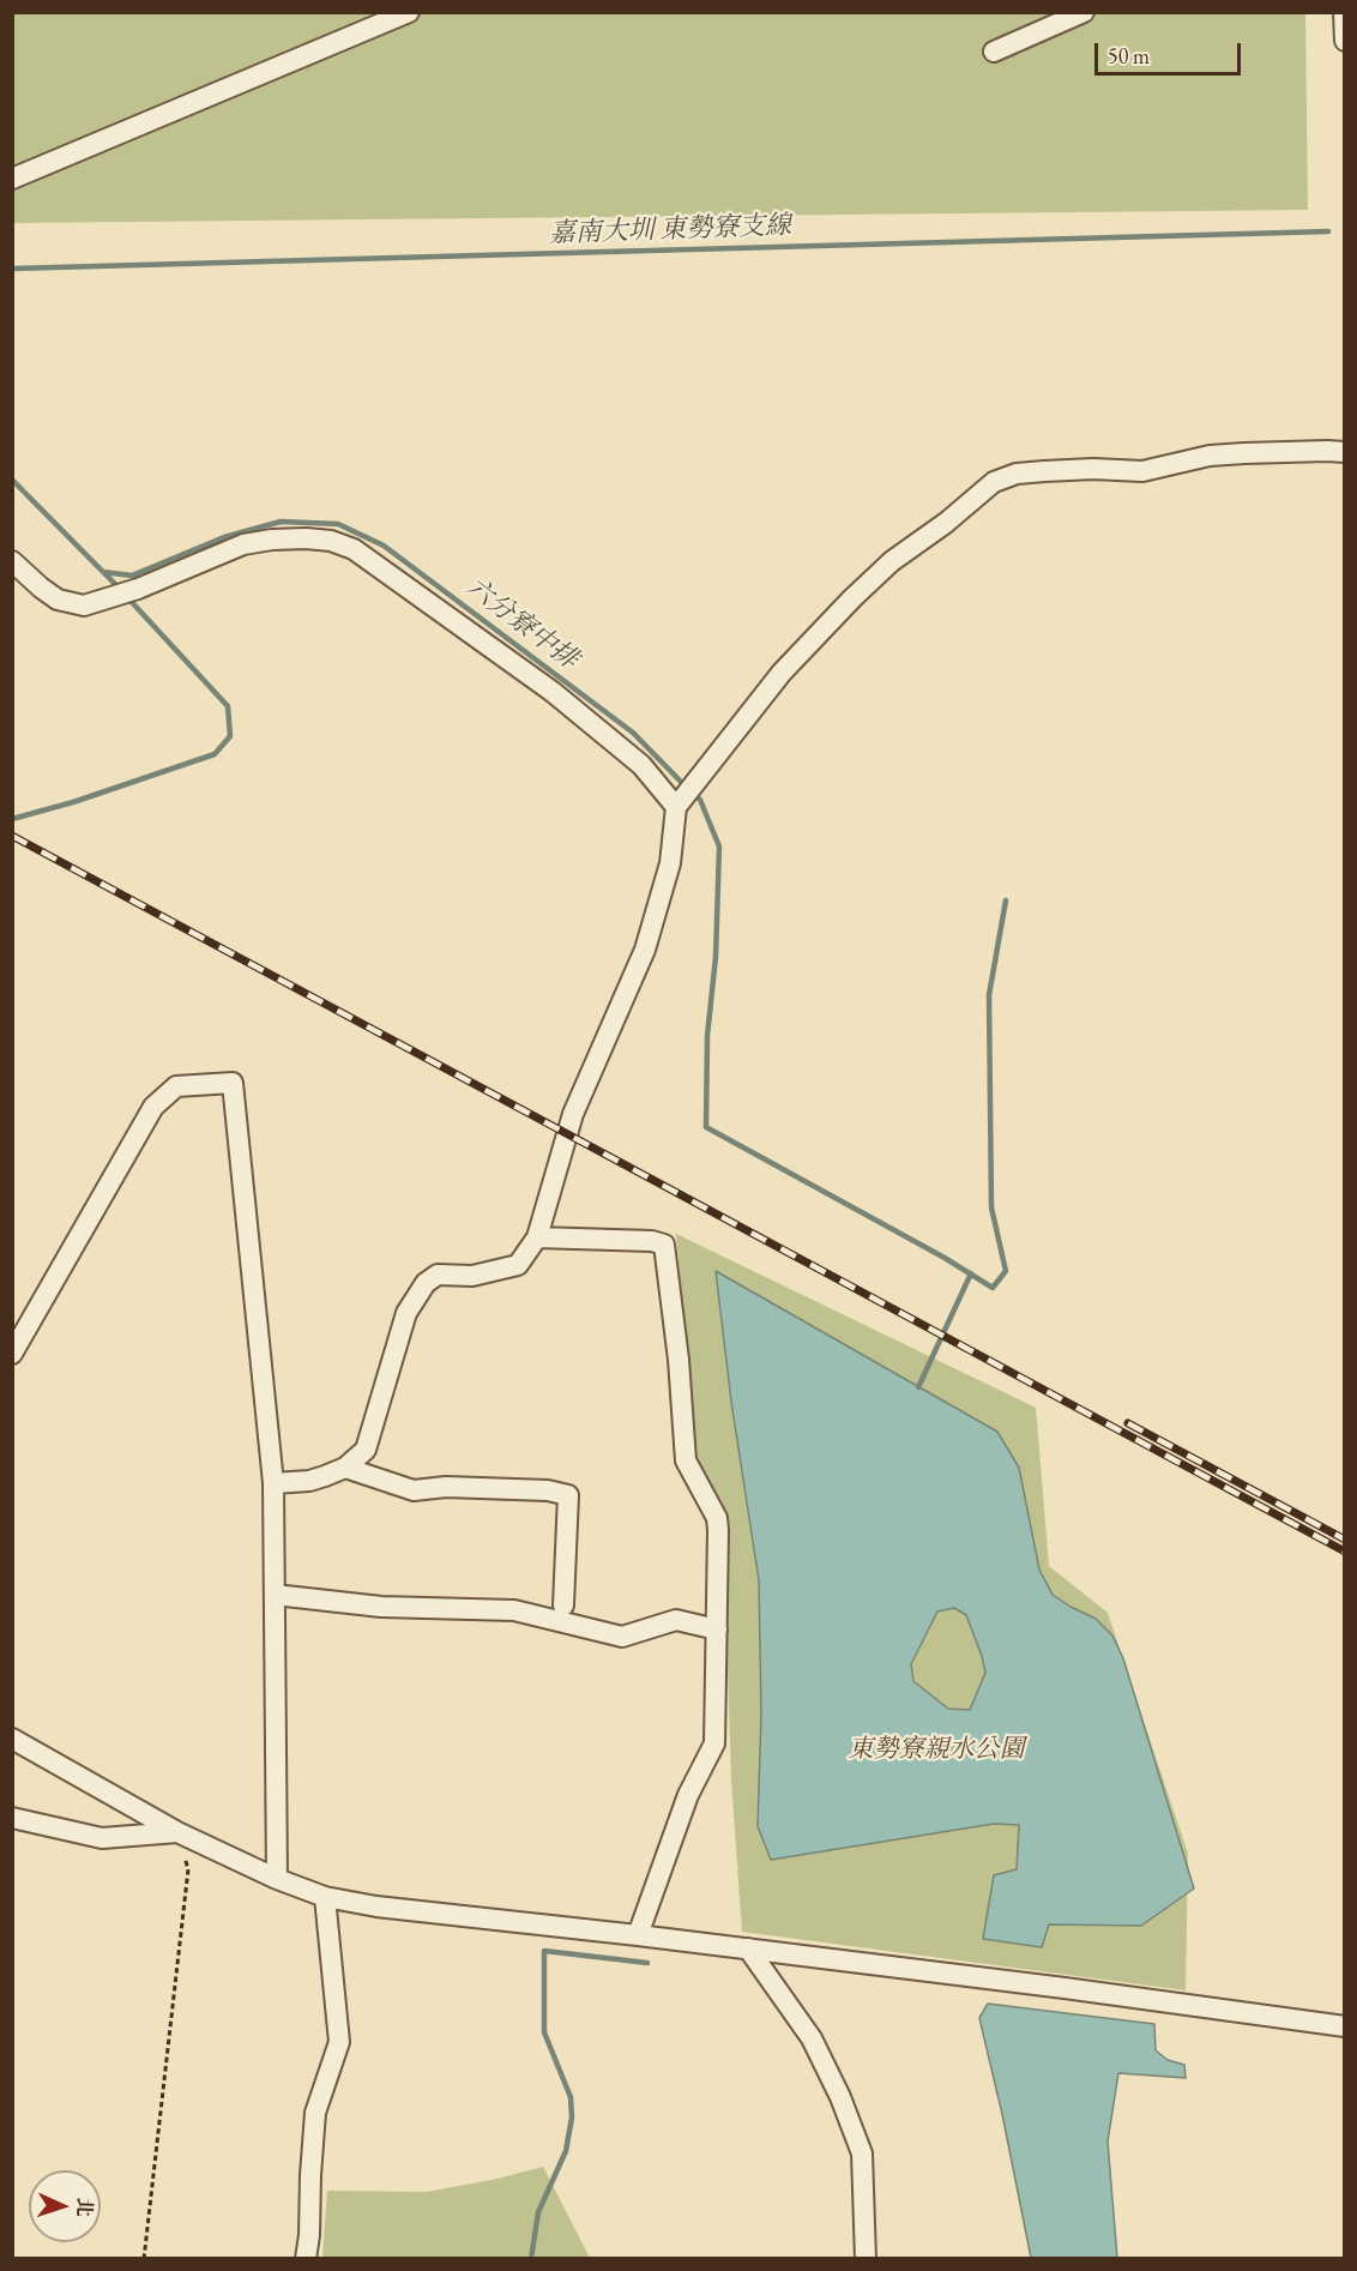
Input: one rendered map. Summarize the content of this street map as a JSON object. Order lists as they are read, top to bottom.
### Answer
{
  "water": ["嘉南大圳 東勢寮支線", "六分寮中排"],
  "parks": ["東勢寮親水公園"],
  "scale_bar": "50 m",
  "north": "right"
}
